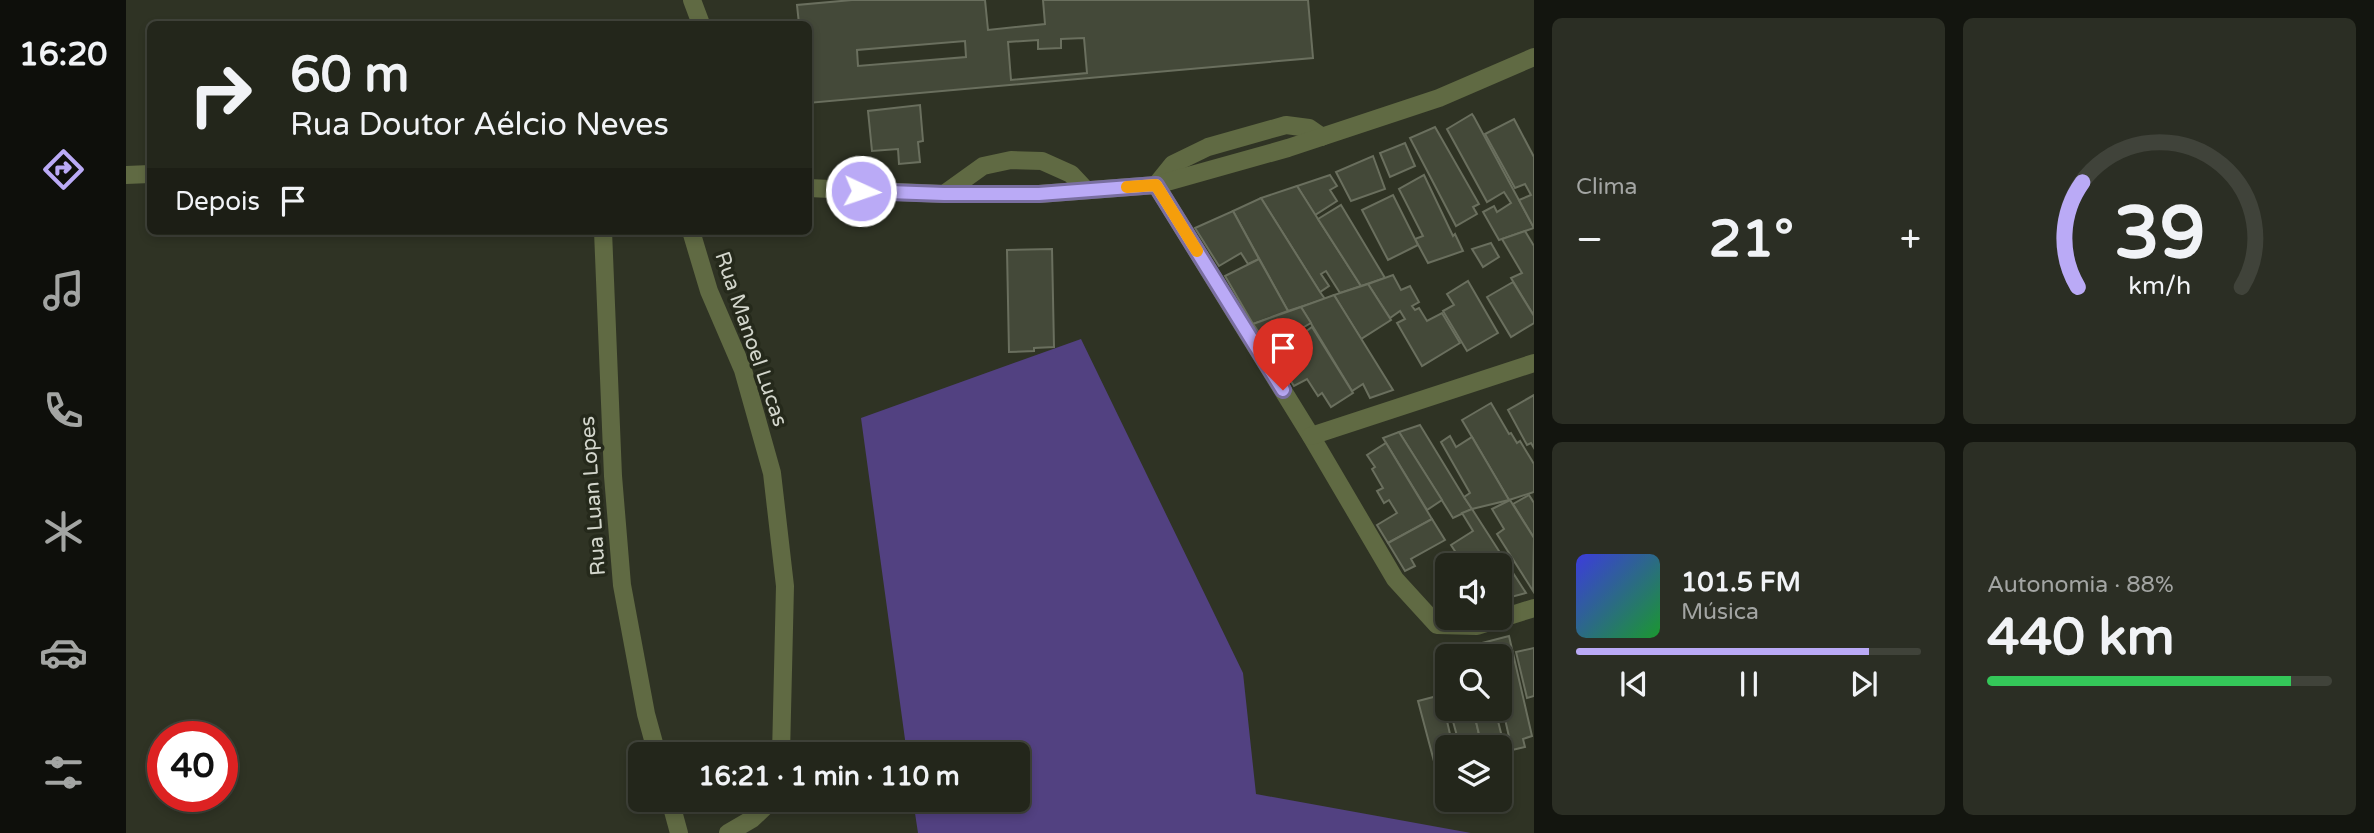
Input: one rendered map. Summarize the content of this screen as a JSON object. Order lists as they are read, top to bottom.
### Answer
{
  "streets": {
    "street": ["Rua Manoel Lucas", "Rua Luan Lopes"]
  },
  "page": {
    "tabs": "16:20",
    "tile": [
      "Clima",
      ["Autonomia · 88%", "440 km"]
    ],
    "turn": ["60 m", "Rua Doutor Aélcio Neves"],
    "then": "Depois",
    "heat": ["−", "21°", "+"],
    "song": ["101.5 FM", "Música"],
    "limit": "40",
    "trip": "16:21 · 1 min · 110 m",
    "gauge": ["39", "km/h"]
  }
}
